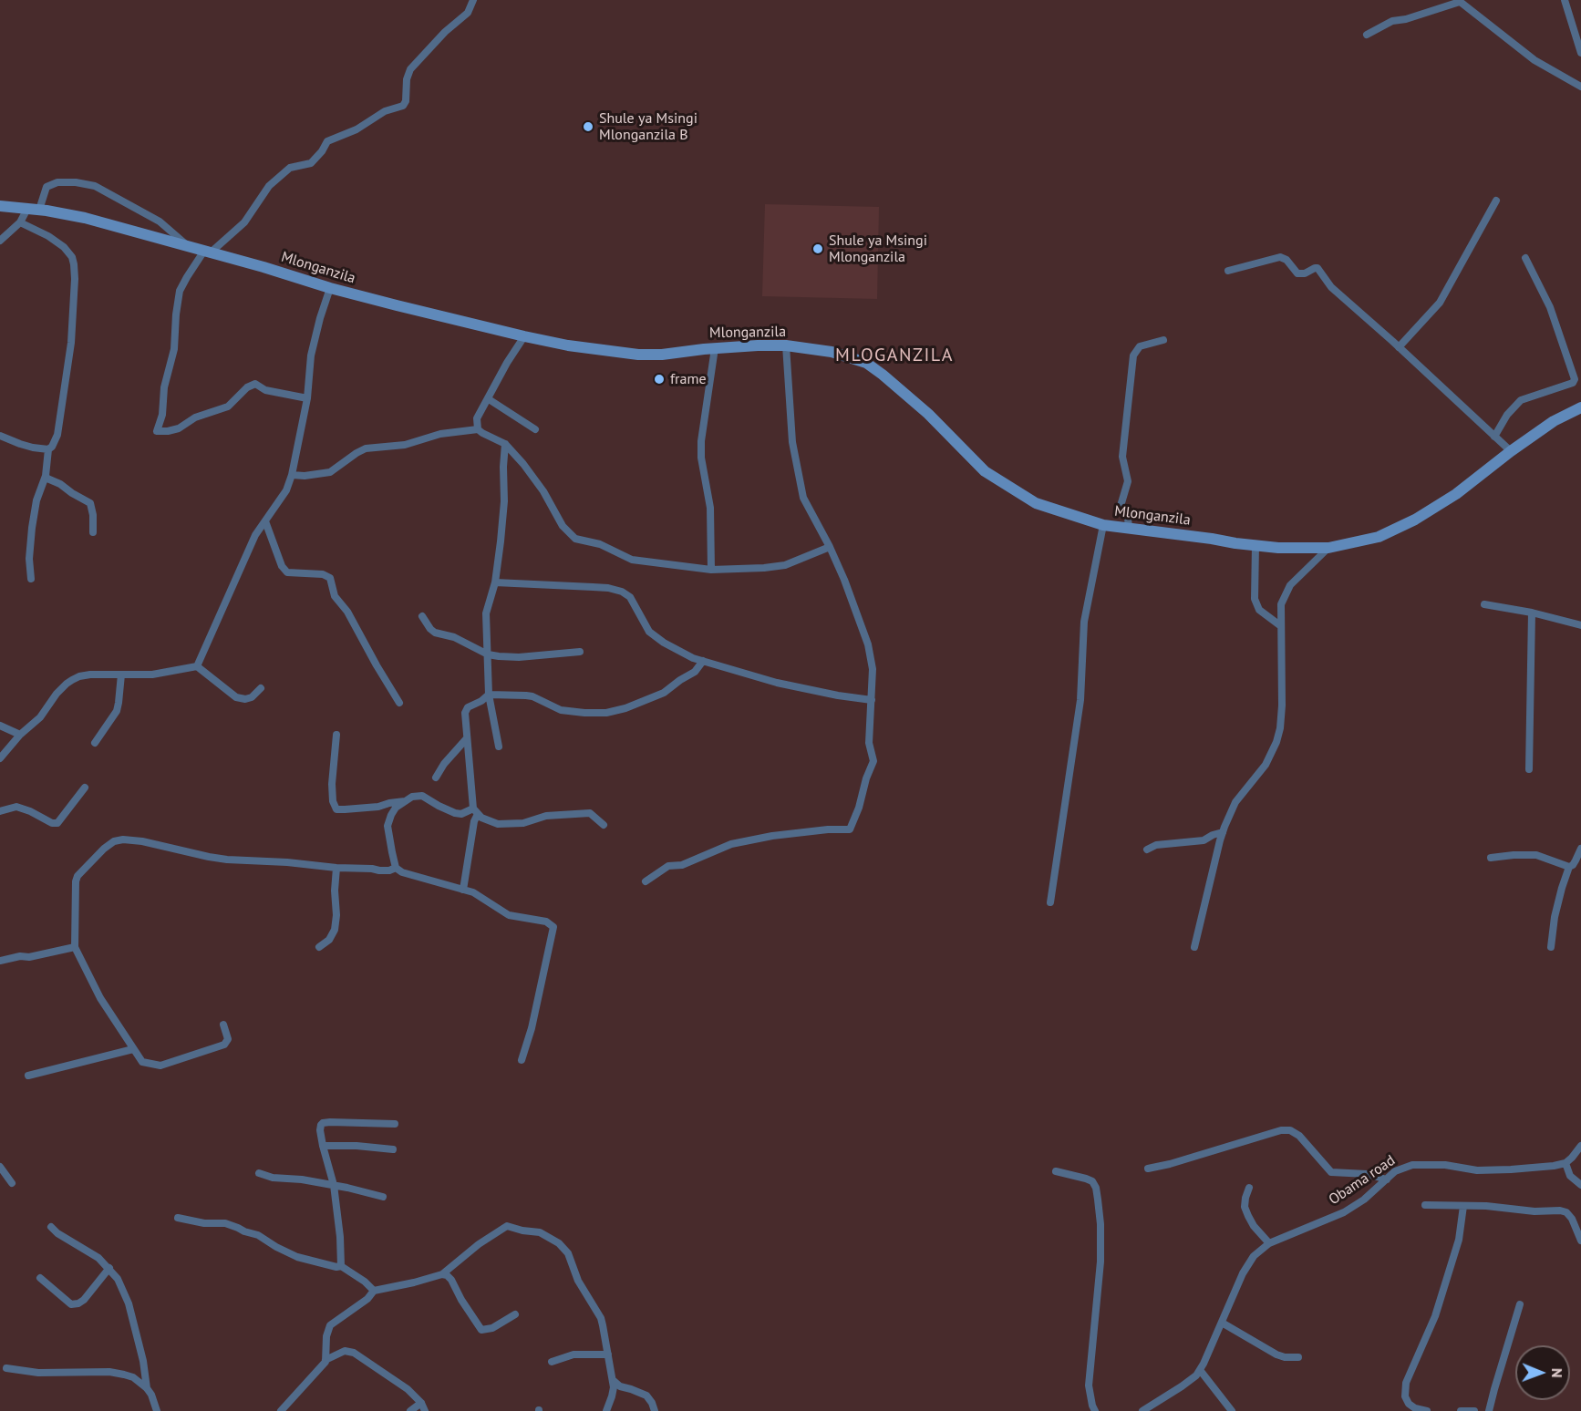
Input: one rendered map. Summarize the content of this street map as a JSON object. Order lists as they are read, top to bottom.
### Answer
{
  "streets": {
    "street": ["Mlonganzila", "Obama road"]
  },
  "districts": ["MLOGANZILA"],
  "places": ["Shule ya Msingi Mlonganzila B", "Shule ya Msingi Mlonganzila", "frame"],
  "north": "right"
}
